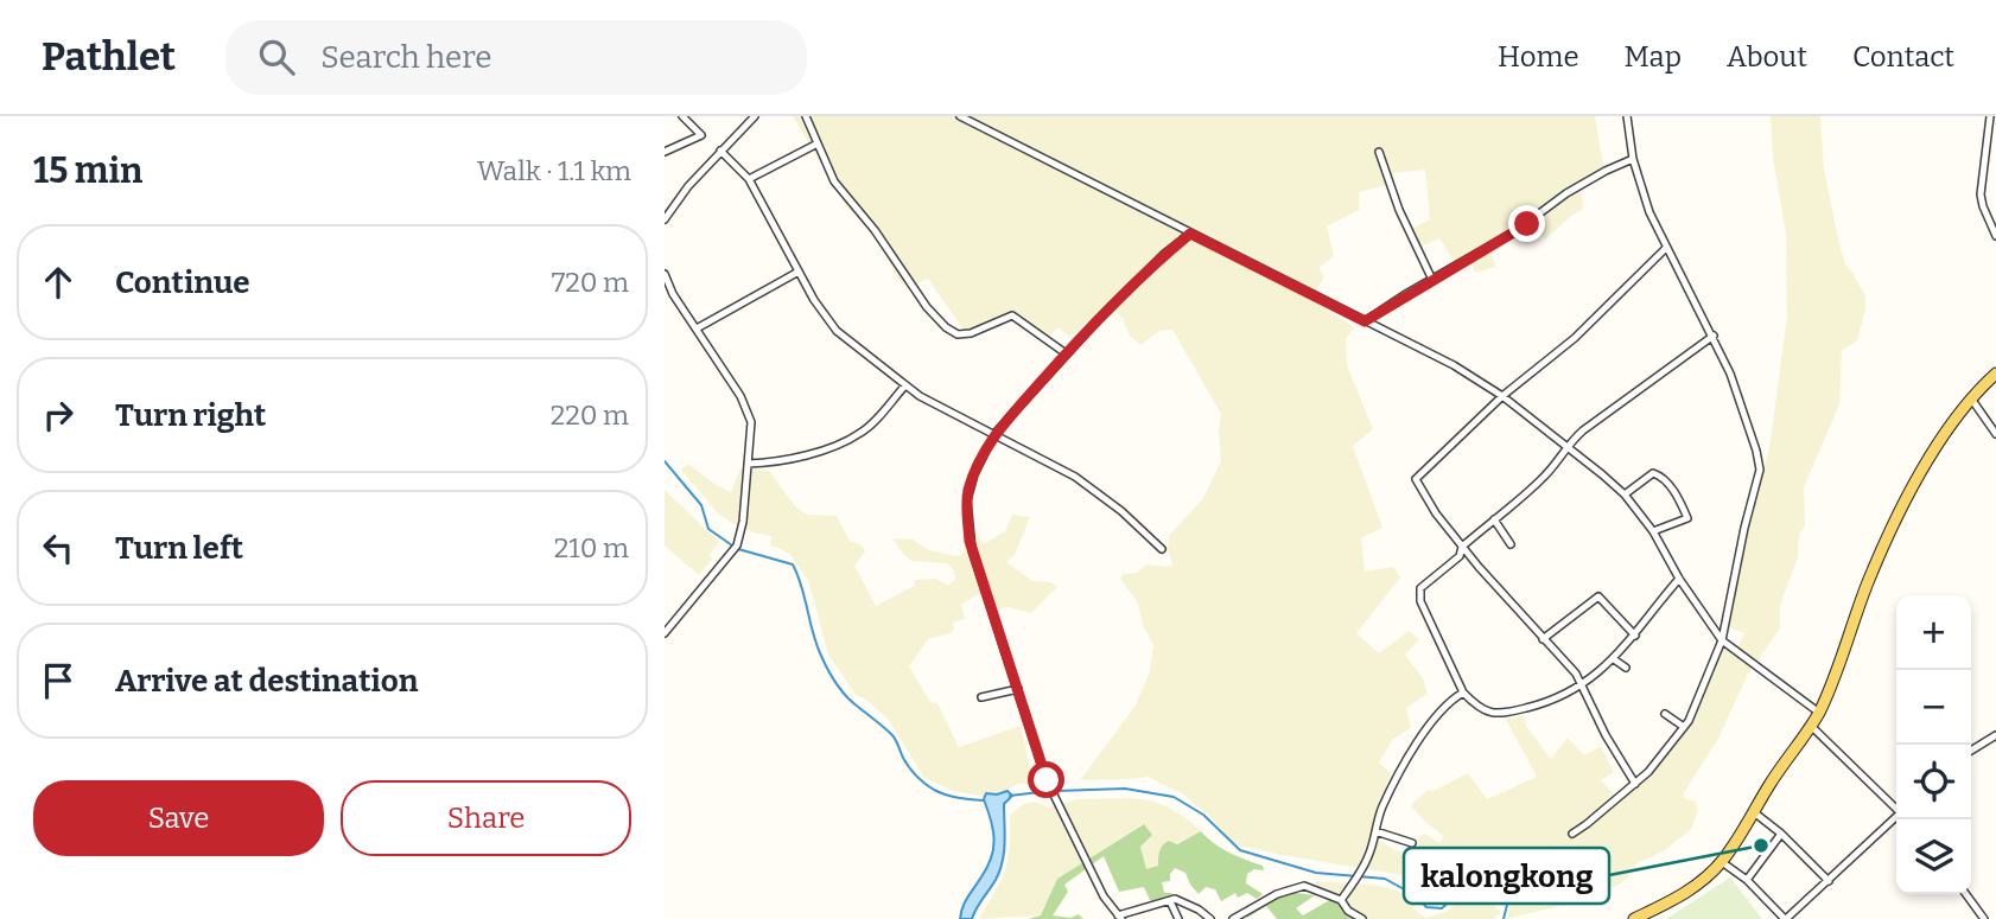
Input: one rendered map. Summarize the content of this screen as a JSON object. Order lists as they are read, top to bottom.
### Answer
{
  "places": ["kalongkong"],
  "page": {
    "header": "Pathlet",
    "search": "Search here",
    "nav": [
      "Home",
      "Map",
      "About",
      "Contact"
    ],
    "heading": ["15 min", "Walk · 1.1 km"],
    "list": [
      ["Continue", "720 m"],
      ["Turn right", "220 m"],
      ["Turn left", "210 m"],
      "Arrive at destination"
    ],
    "map_buttons": ["+", "−"],
    "buttons": ["Save", "Share"]
  }
}
